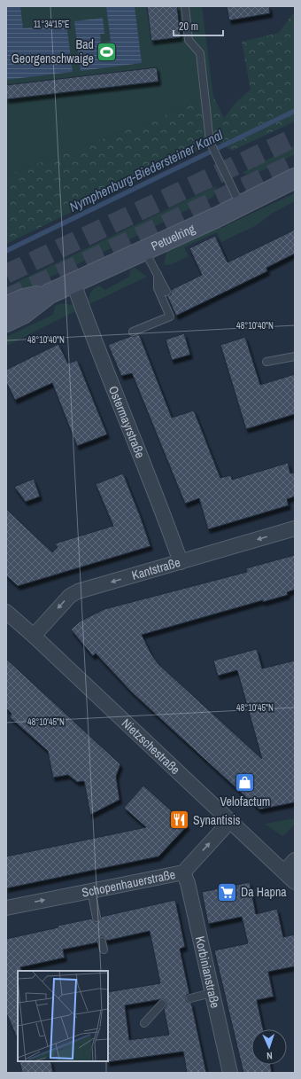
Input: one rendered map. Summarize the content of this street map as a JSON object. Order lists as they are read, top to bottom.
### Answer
{
  "streets": {
    "main road": ["Petuelring"],
    "street": [
      "Ostermayrstraße",
      "Kantstraße",
      "Nietzschestraße",
      "Schopenhauerstraße",
      "Korbinianstraße"
    ]
  },
  "crossings": [
    ["Petuelring", "Ostermayrstraße"],
    ["Ostermayrstraße", "Kantstraße"],
    ["Kantstraße", "Nietzschestraße"],
    ["Nietzschestraße", "Schopenhauerstraße"],
    ["Schopenhauerstraße", "Korbinianstraße"]
  ],
  "one_way": ["Kantstraße", "Schopenhauerstraße"],
  "water": ["Nymphenburg-Biedersteiner Kanal"],
  "places": {
    "sports": ["Bad Georgenschwaige"],
    "shop": ["Velofactum"],
    "restaurant": ["Synantisis"],
    "supermarket": ["Da Hapna"]
  },
  "scale_bar": "20 m",
  "north": "bottom",
  "coordinates": ["11°34'15\"E", "48°10'40\"N", "48°10'45\"N"]
}
